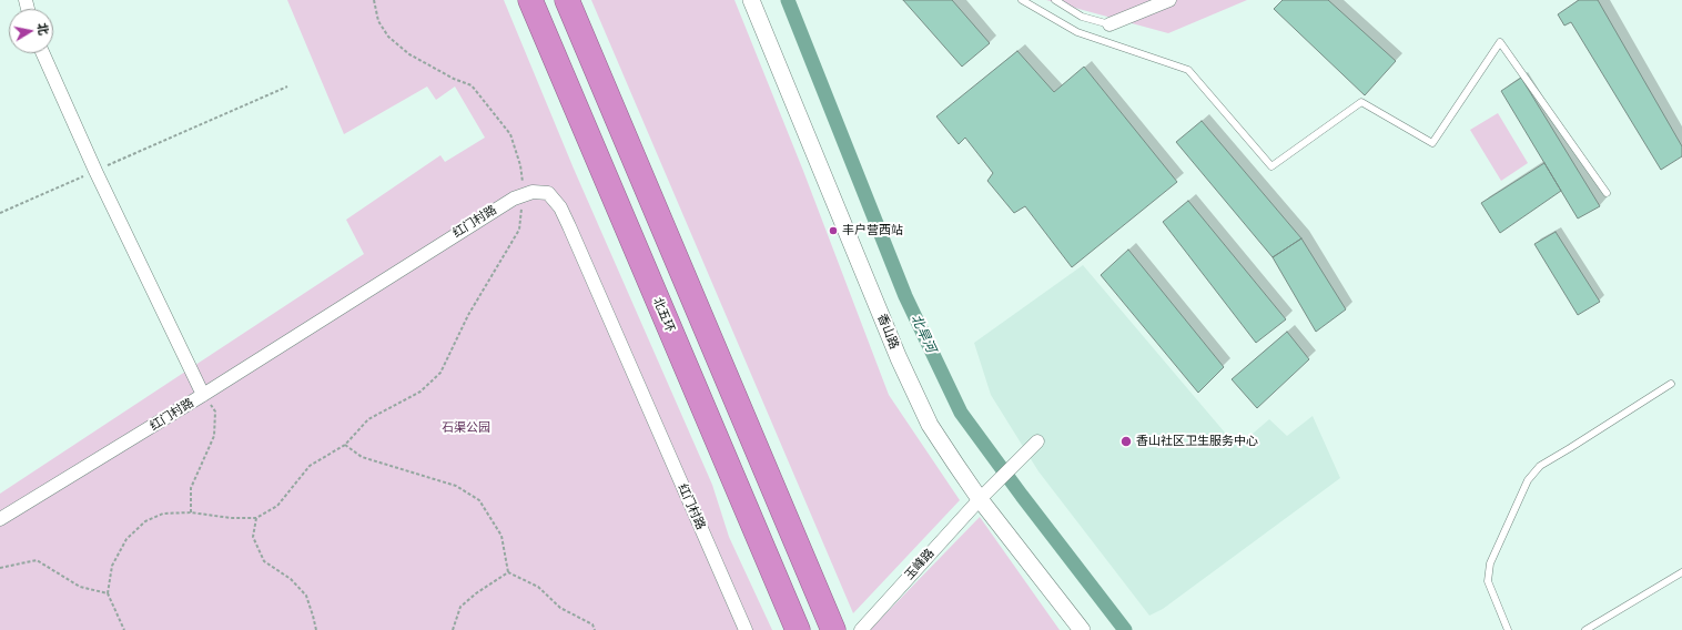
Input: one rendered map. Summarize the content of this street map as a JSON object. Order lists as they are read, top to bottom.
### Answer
{
  "streets": {
    "highway": ["北五环"],
    "street": ["红门村路", "香山路", "玉峰路"]
  },
  "crossings": [
    ["香山路", "玉峰路"]
  ],
  "water": ["北旱河"],
  "parks": ["石渠公园"],
  "places": ["丰户营西站", "香山社区卫生服务中心"],
  "north": "right"
}
